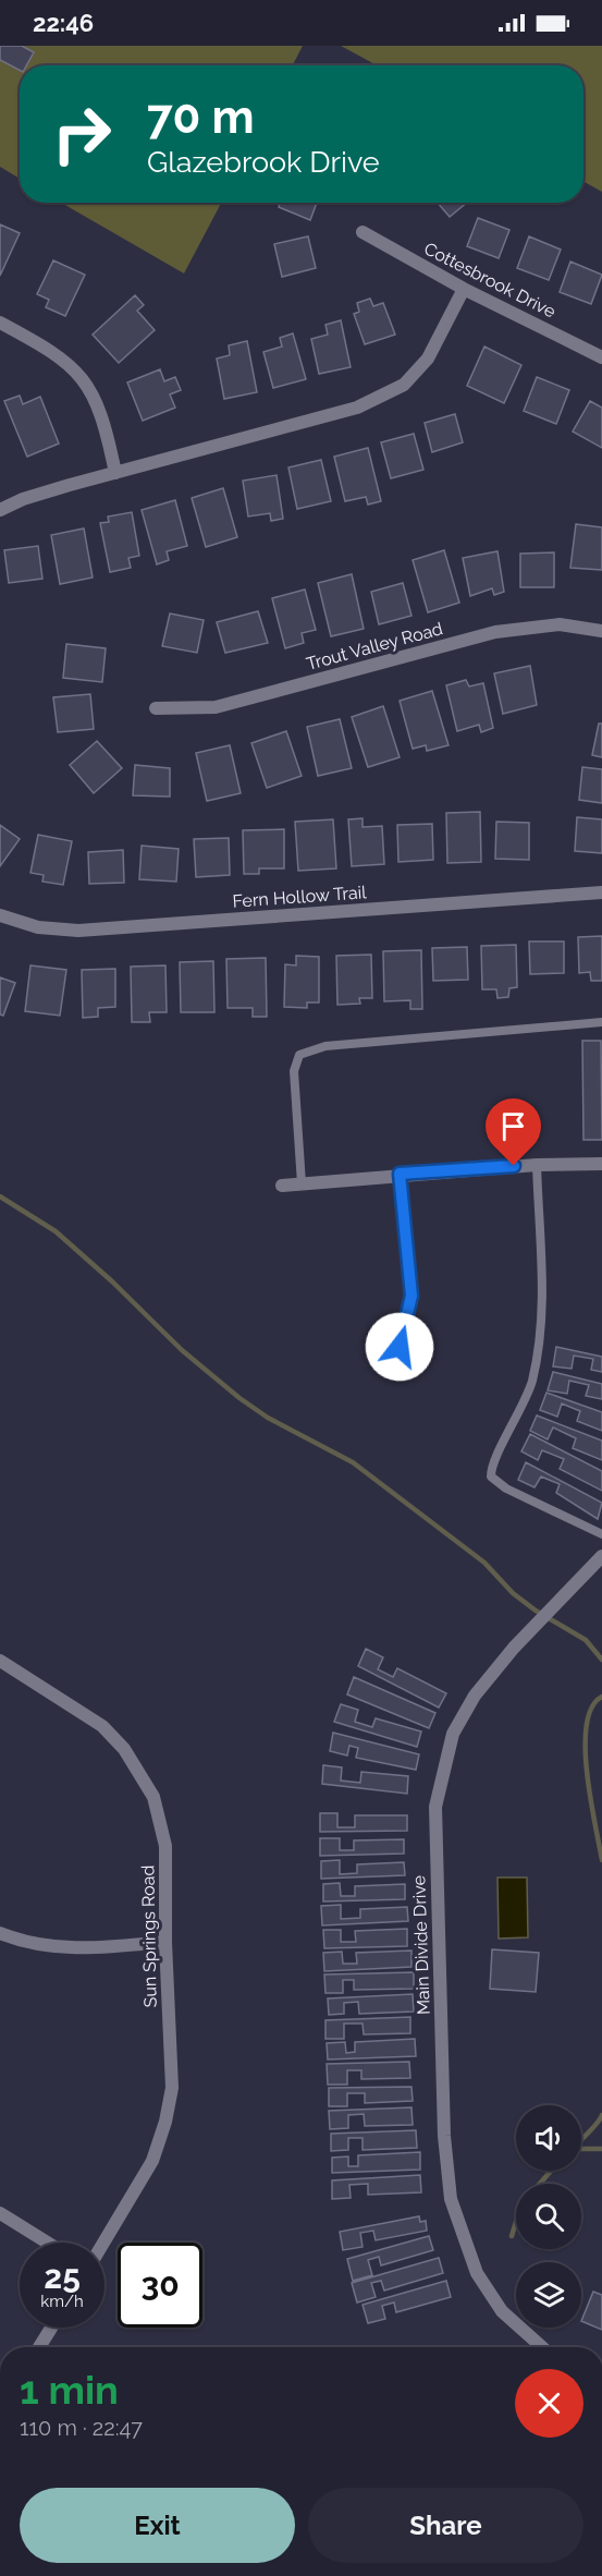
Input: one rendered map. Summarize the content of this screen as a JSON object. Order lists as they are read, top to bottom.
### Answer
{
  "streets": {
    "street": [
      "Cottesbrook Drive",
      "Trout Valley Road",
      "Fern Hollow Trail",
      "Sun Springs Road",
      "Main Divide Drive"
    ]
  },
  "page": {
    "status": "22:46",
    "turn": ["70 m", "Glazebrook Drive"],
    "speed": "25 km/h",
    "limit": "30",
    "heading": ["1 min", "110 m · 22:47"],
    "buttons": ["Exit", "Share"]
  }
}
